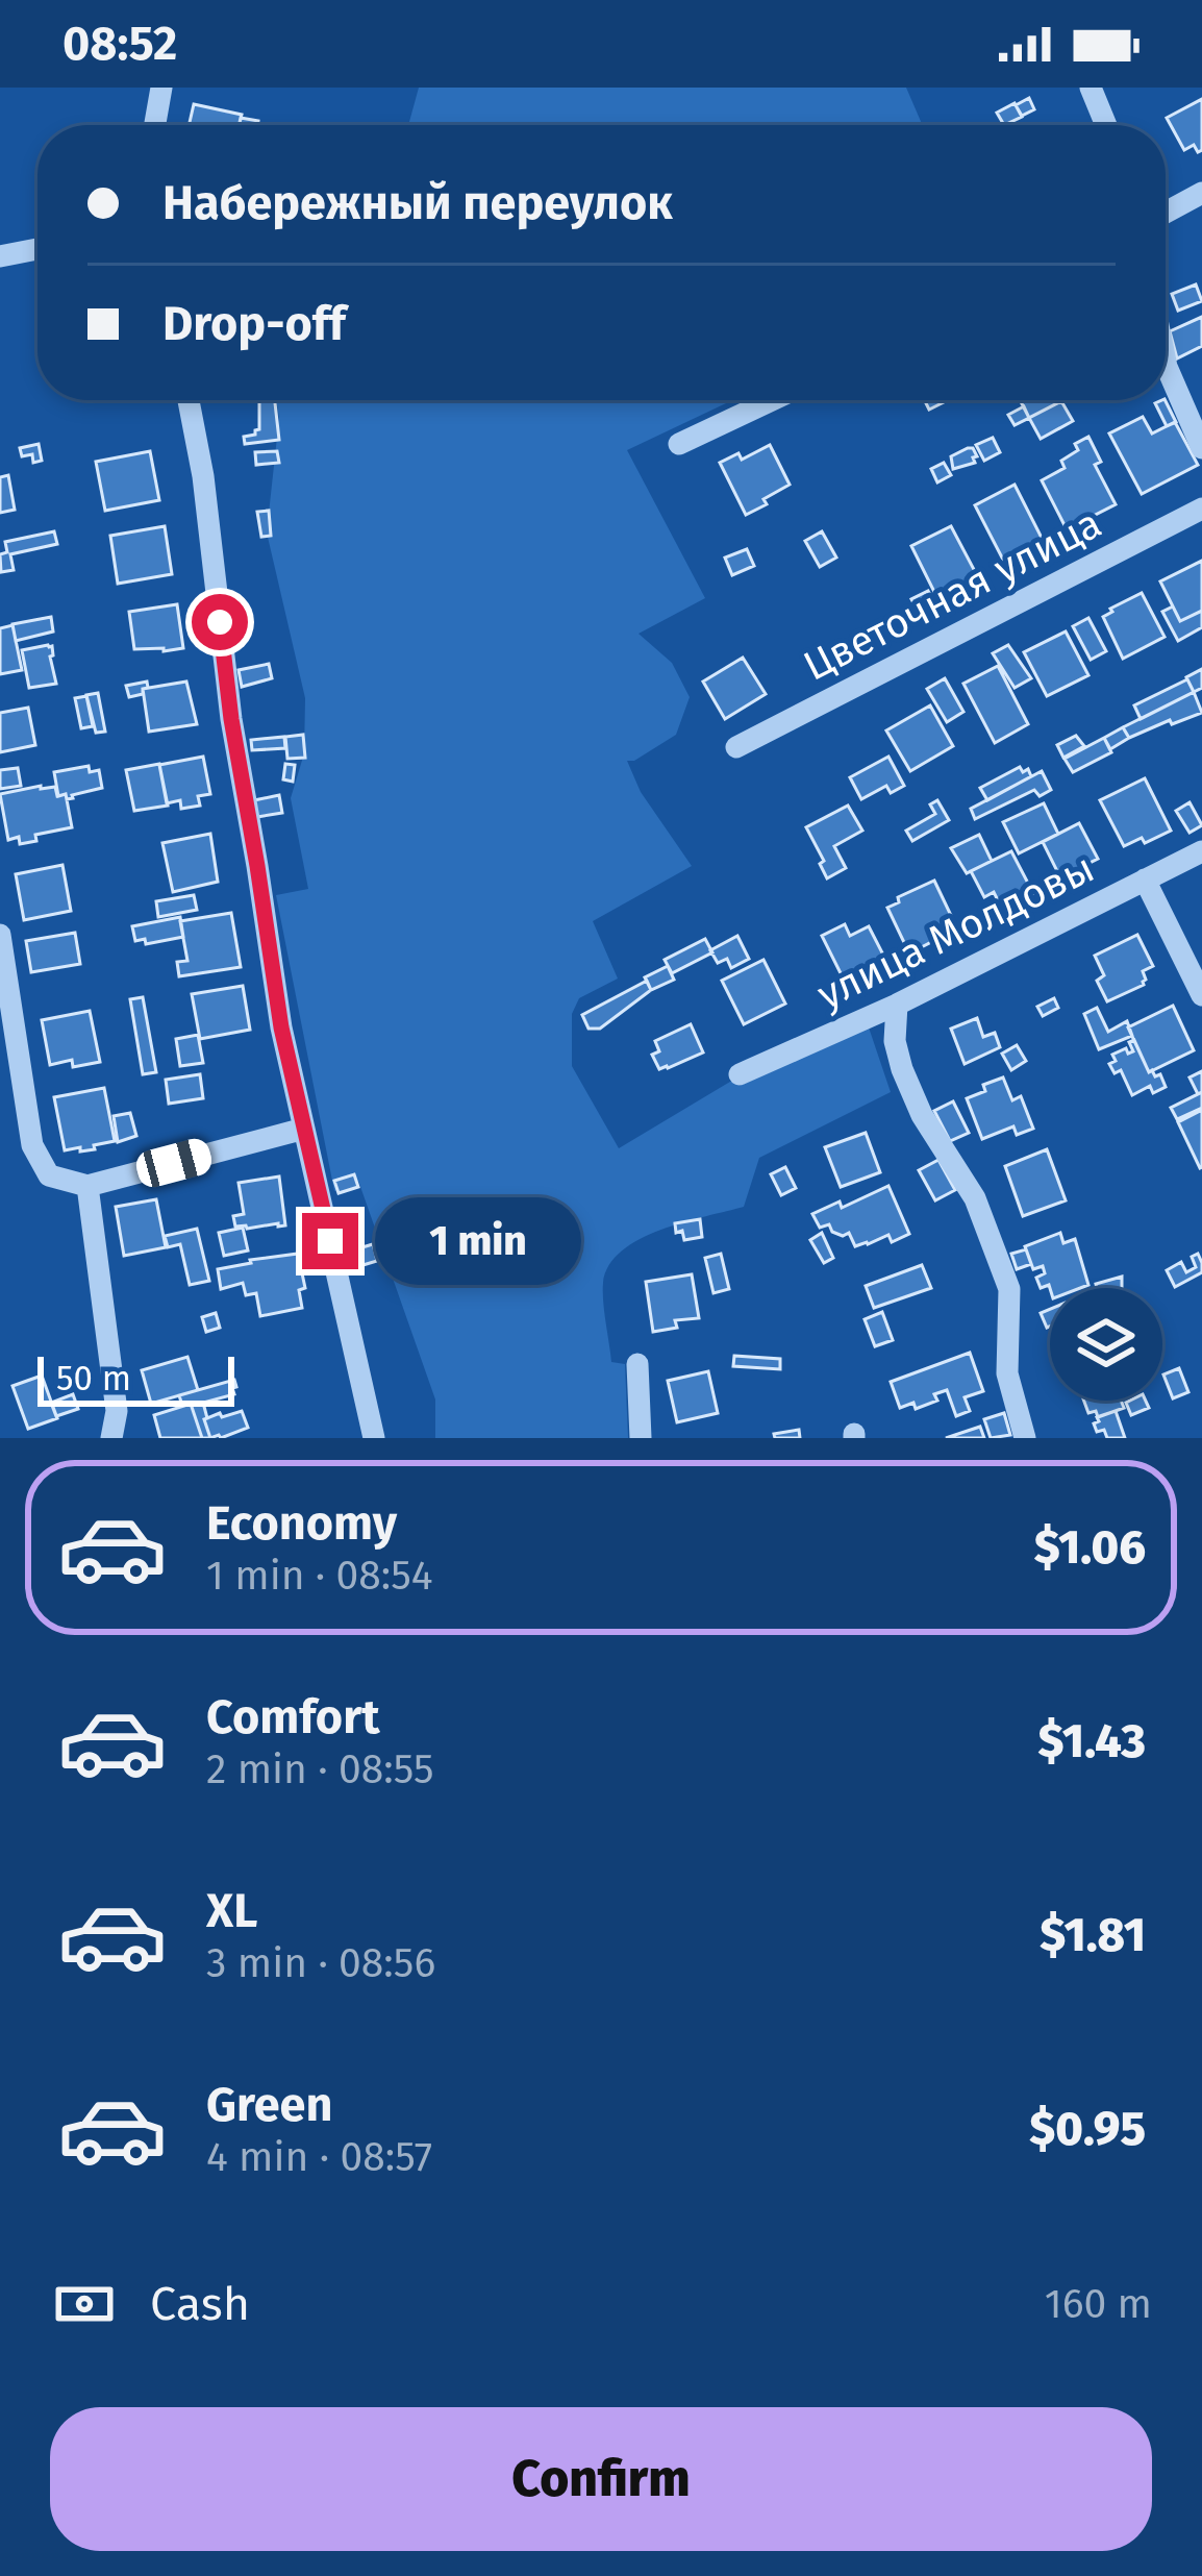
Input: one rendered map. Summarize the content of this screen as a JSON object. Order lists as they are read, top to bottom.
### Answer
{
  "streets": {
    "street": ["Цветочная улица", "улица Молдовы"]
  },
  "scale_bar": "50 m",
  "page": {
    "status": "08:52",
    "banner": ["Набережный переулок", "Drop-off"],
    "bubble": "1 min",
    "scale": "50 m",
    "list": [
      {
        "name": "Economy",
        "note": "1 min · 08:54",
        "value": "$1.06"
      },
      {
        "name": "Comfort",
        "note": "2 min · 08:55",
        "value": "$1.43"
      },
      {
        "name": "XL",
        "note": "3 min · 08:56",
        "value": "$1.81"
      },
      {
        "name": "Green",
        "note": "4 min · 08:57",
        "value": "$0.95"
      }
    ],
    "pay": ["Cash", "160 m"],
    "buttons": "Confirm"
  }
}
